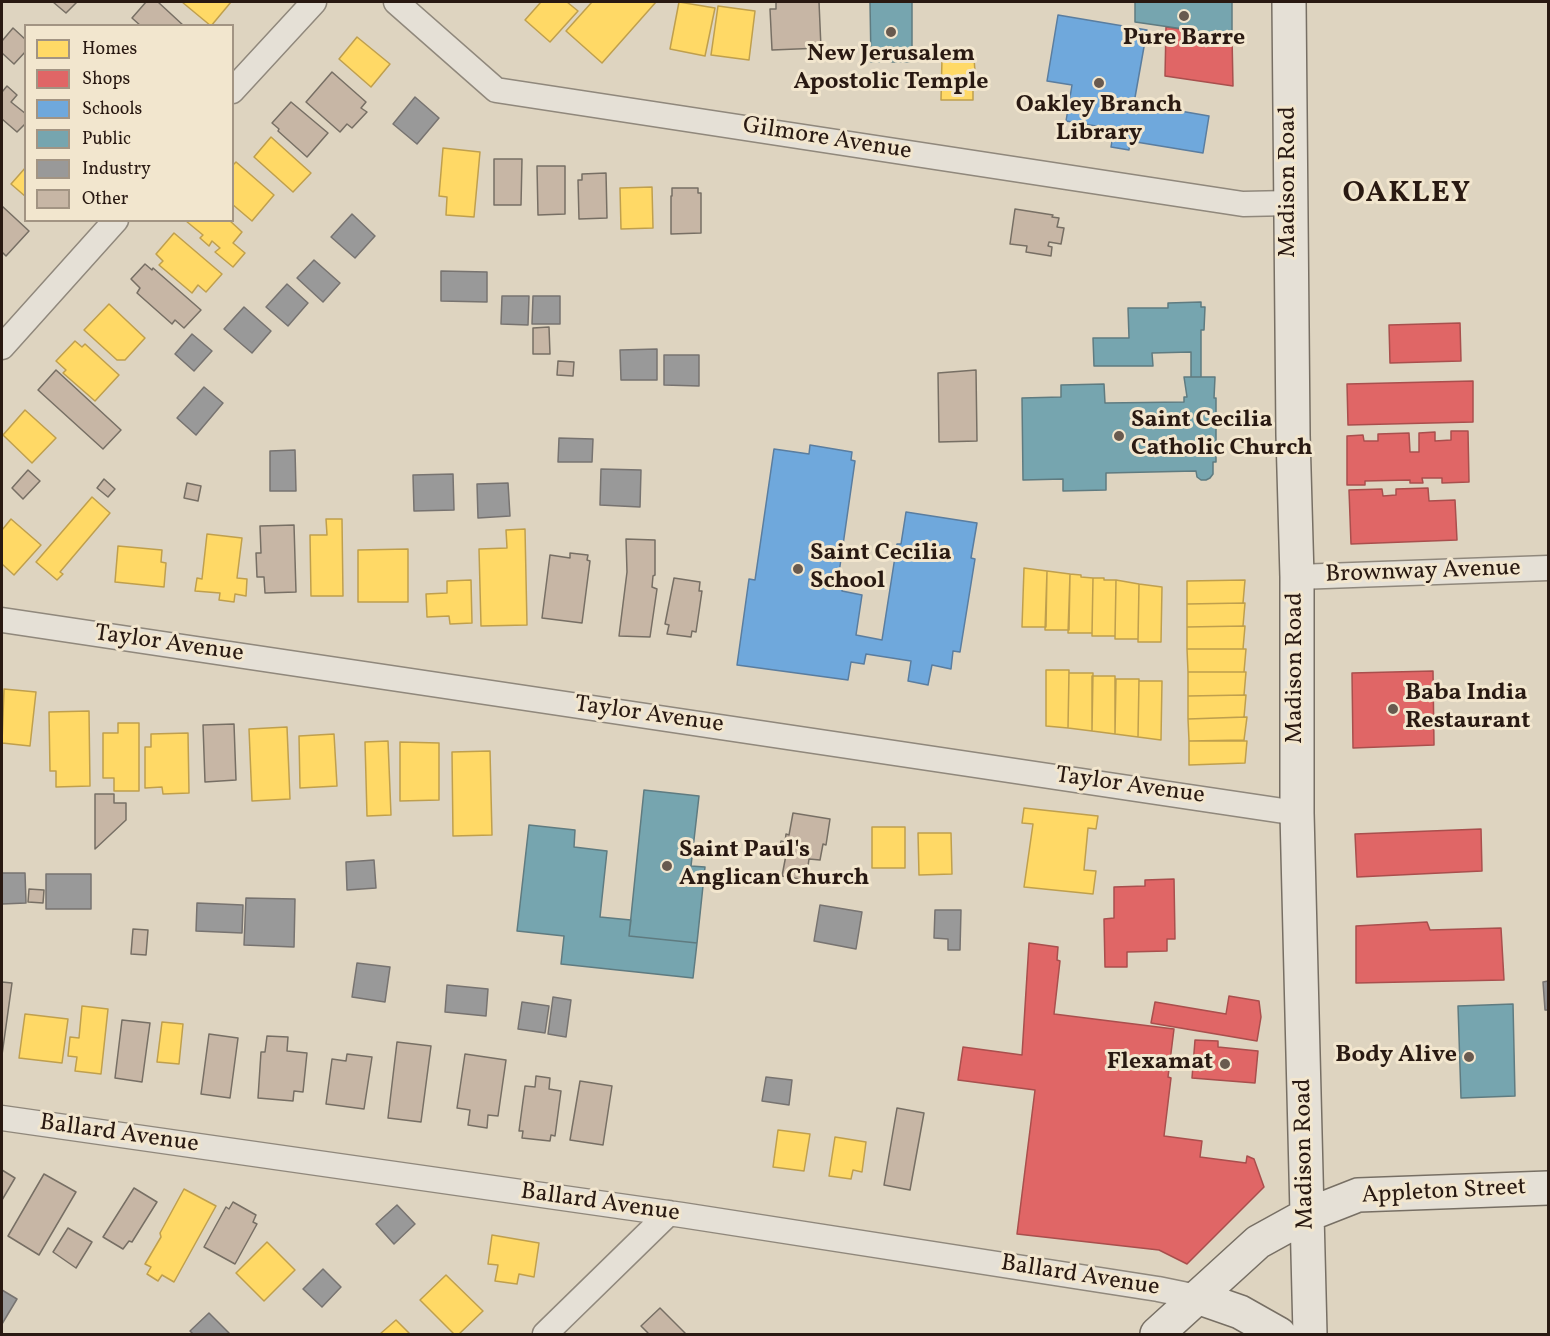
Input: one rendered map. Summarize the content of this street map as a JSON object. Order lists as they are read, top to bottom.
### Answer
{
  "streets": {
    "main road": ["Madison Road", "Appleton Street"],
    "street": [
      "Gilmore Avenue",
      "Brownway Avenue",
      "Taylor Avenue",
      "Ballard Avenue"
    ]
  },
  "crossings": [
    ["Gilmore Avenue", "Madison Road"],
    ["Madison Road", "Brownway Avenue"],
    ["Madison Road", "Taylor Avenue"],
    ["Madison Road", "Appleton Street"],
    ["Ballard Avenue", "Appleton Street"]
  ],
  "districts": ["OAKLEY"],
  "places": [
    "Pure Barre",
    "New Jerusalem Apostolic Temple",
    "Oakley Branch Library",
    "Saint Cecilia Catholic Church",
    "Saint Cecilia School",
    "Baba India Restaurant",
    "Saint Paul's Anglican Church",
    "Body Alive",
    "Flexamat"
  ],
  "legend": [
    "Homes",
    "Shops",
    "Schools",
    "Public",
    "Industry",
    "Other"
  ]
}
